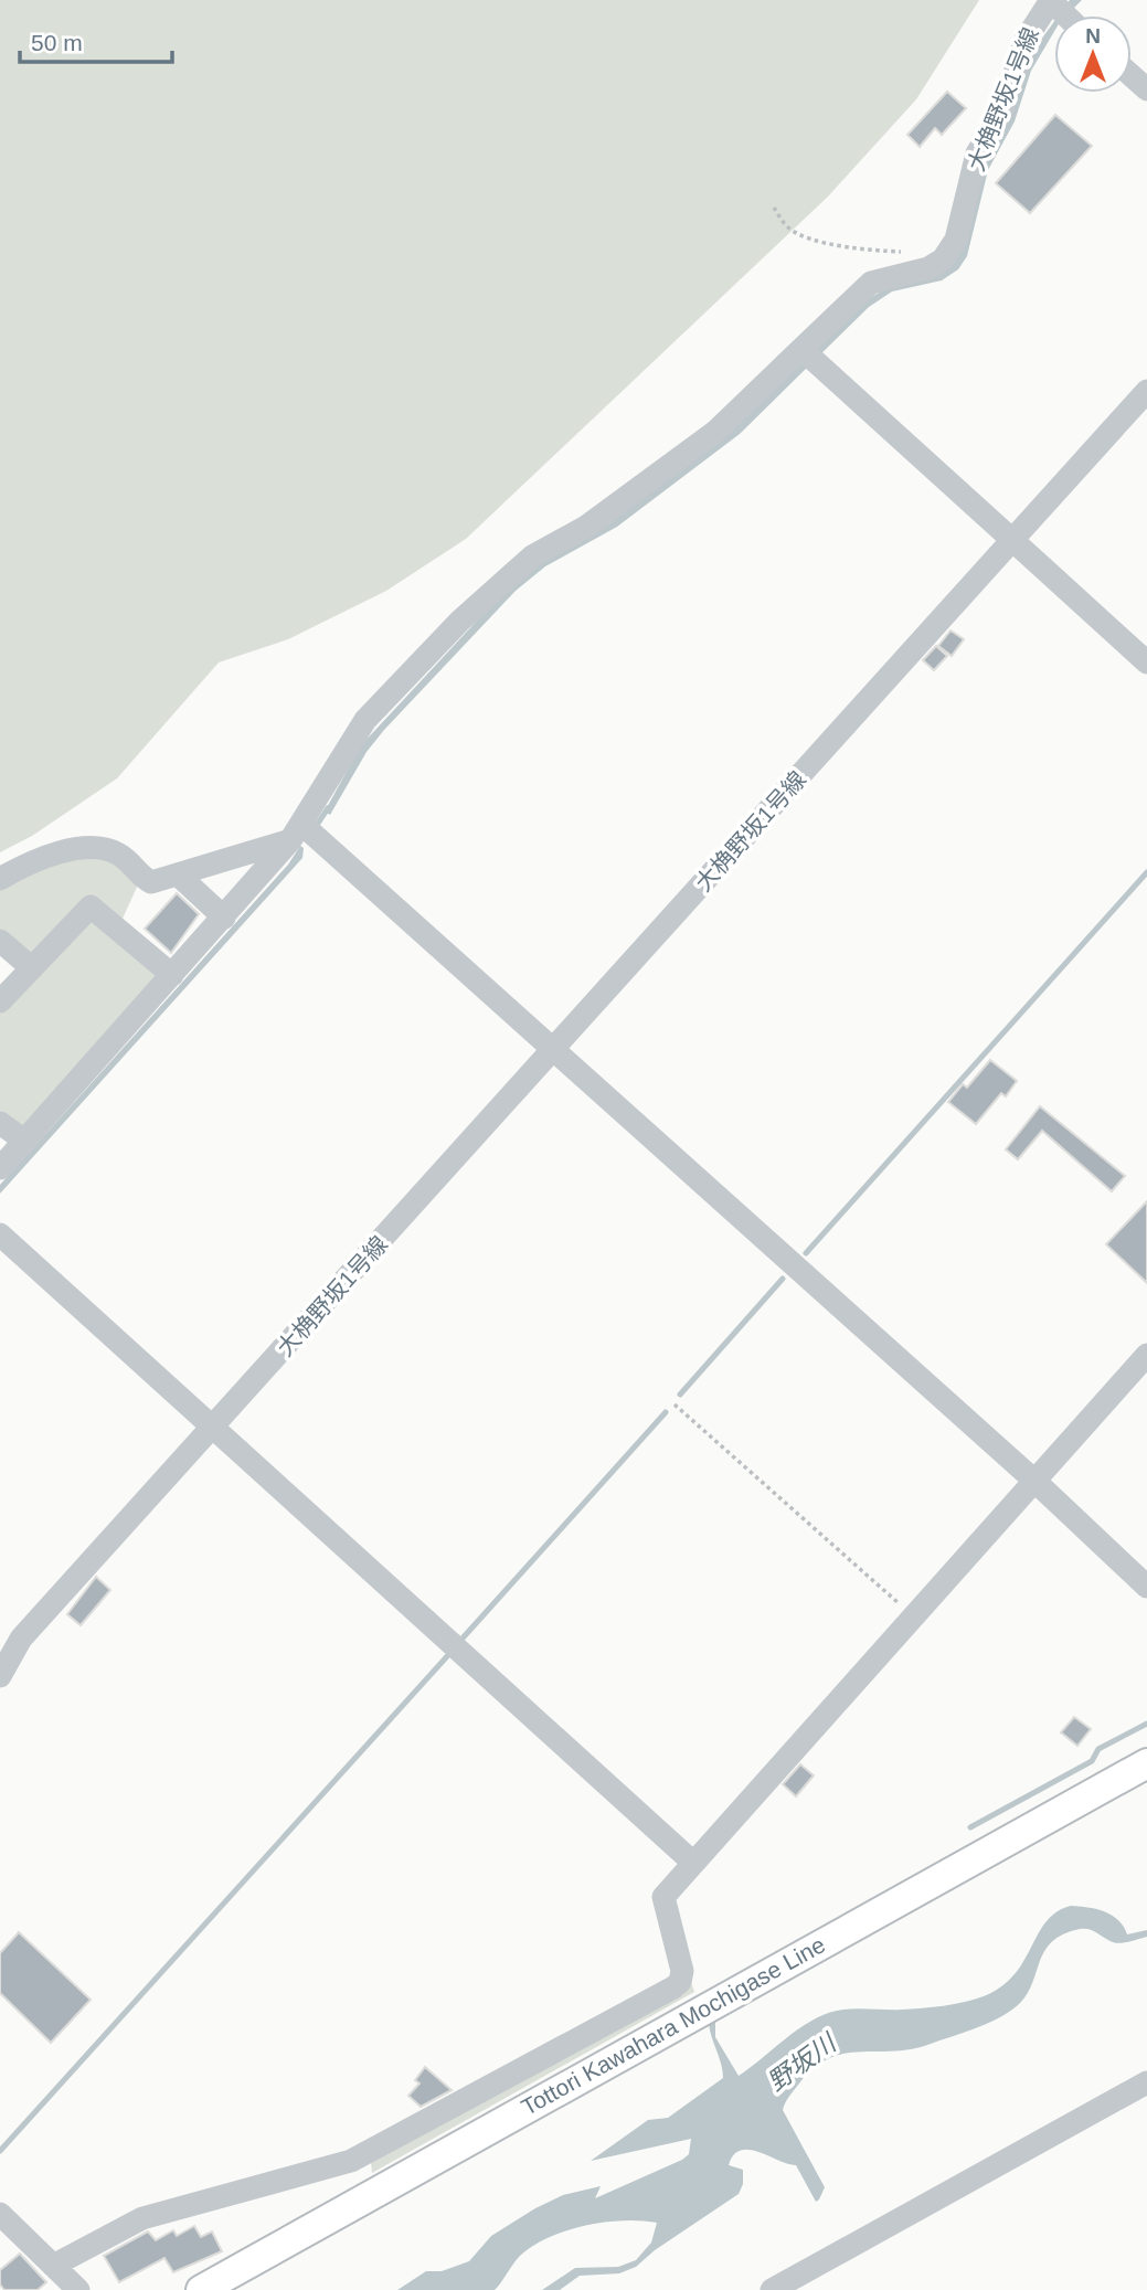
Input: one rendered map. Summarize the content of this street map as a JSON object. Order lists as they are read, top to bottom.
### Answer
{
  "streets": {
    "main road": ["Tottori Kawahara Mochigase Line"],
    "street": ["大桷野坂1号線"]
  },
  "water": ["野坂川"],
  "scale_bar": "50 m",
  "north": "top"
}
